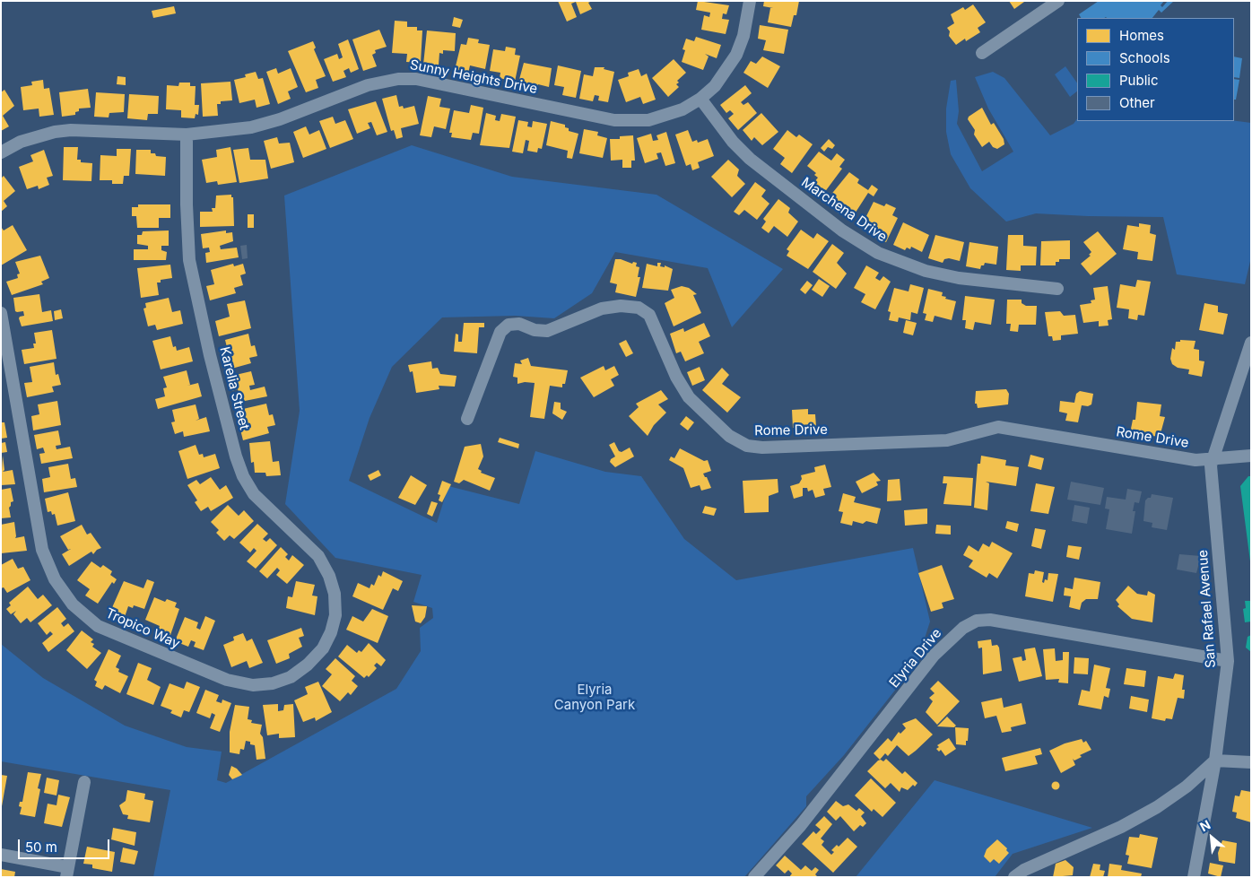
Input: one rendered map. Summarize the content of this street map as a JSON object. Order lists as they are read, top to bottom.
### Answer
{
  "streets": {
    "street": [
      "Sunny Heights Drive",
      "Marchena Drive",
      "Karelia Street",
      "Rome Drive",
      "San Rafael Avenue",
      "Tropico Way",
      "Elyria Drive"
    ]
  },
  "crossings": [
    ["Sunny Heights Drive", "Marchena Drive"],
    ["Sunny Heights Drive", "Karelia Street"],
    ["Karelia Street", "Tropico Way"],
    ["Rome Drive", "San Rafael Avenue"],
    ["San Rafael Avenue", "Elyria Drive"]
  ],
  "parks": ["Elyria Canyon Park"],
  "legend": [
    "Homes",
    "Schools",
    "Public",
    "Other"
  ],
  "scale_bar": "50 m",
  "north": "top left"
}
